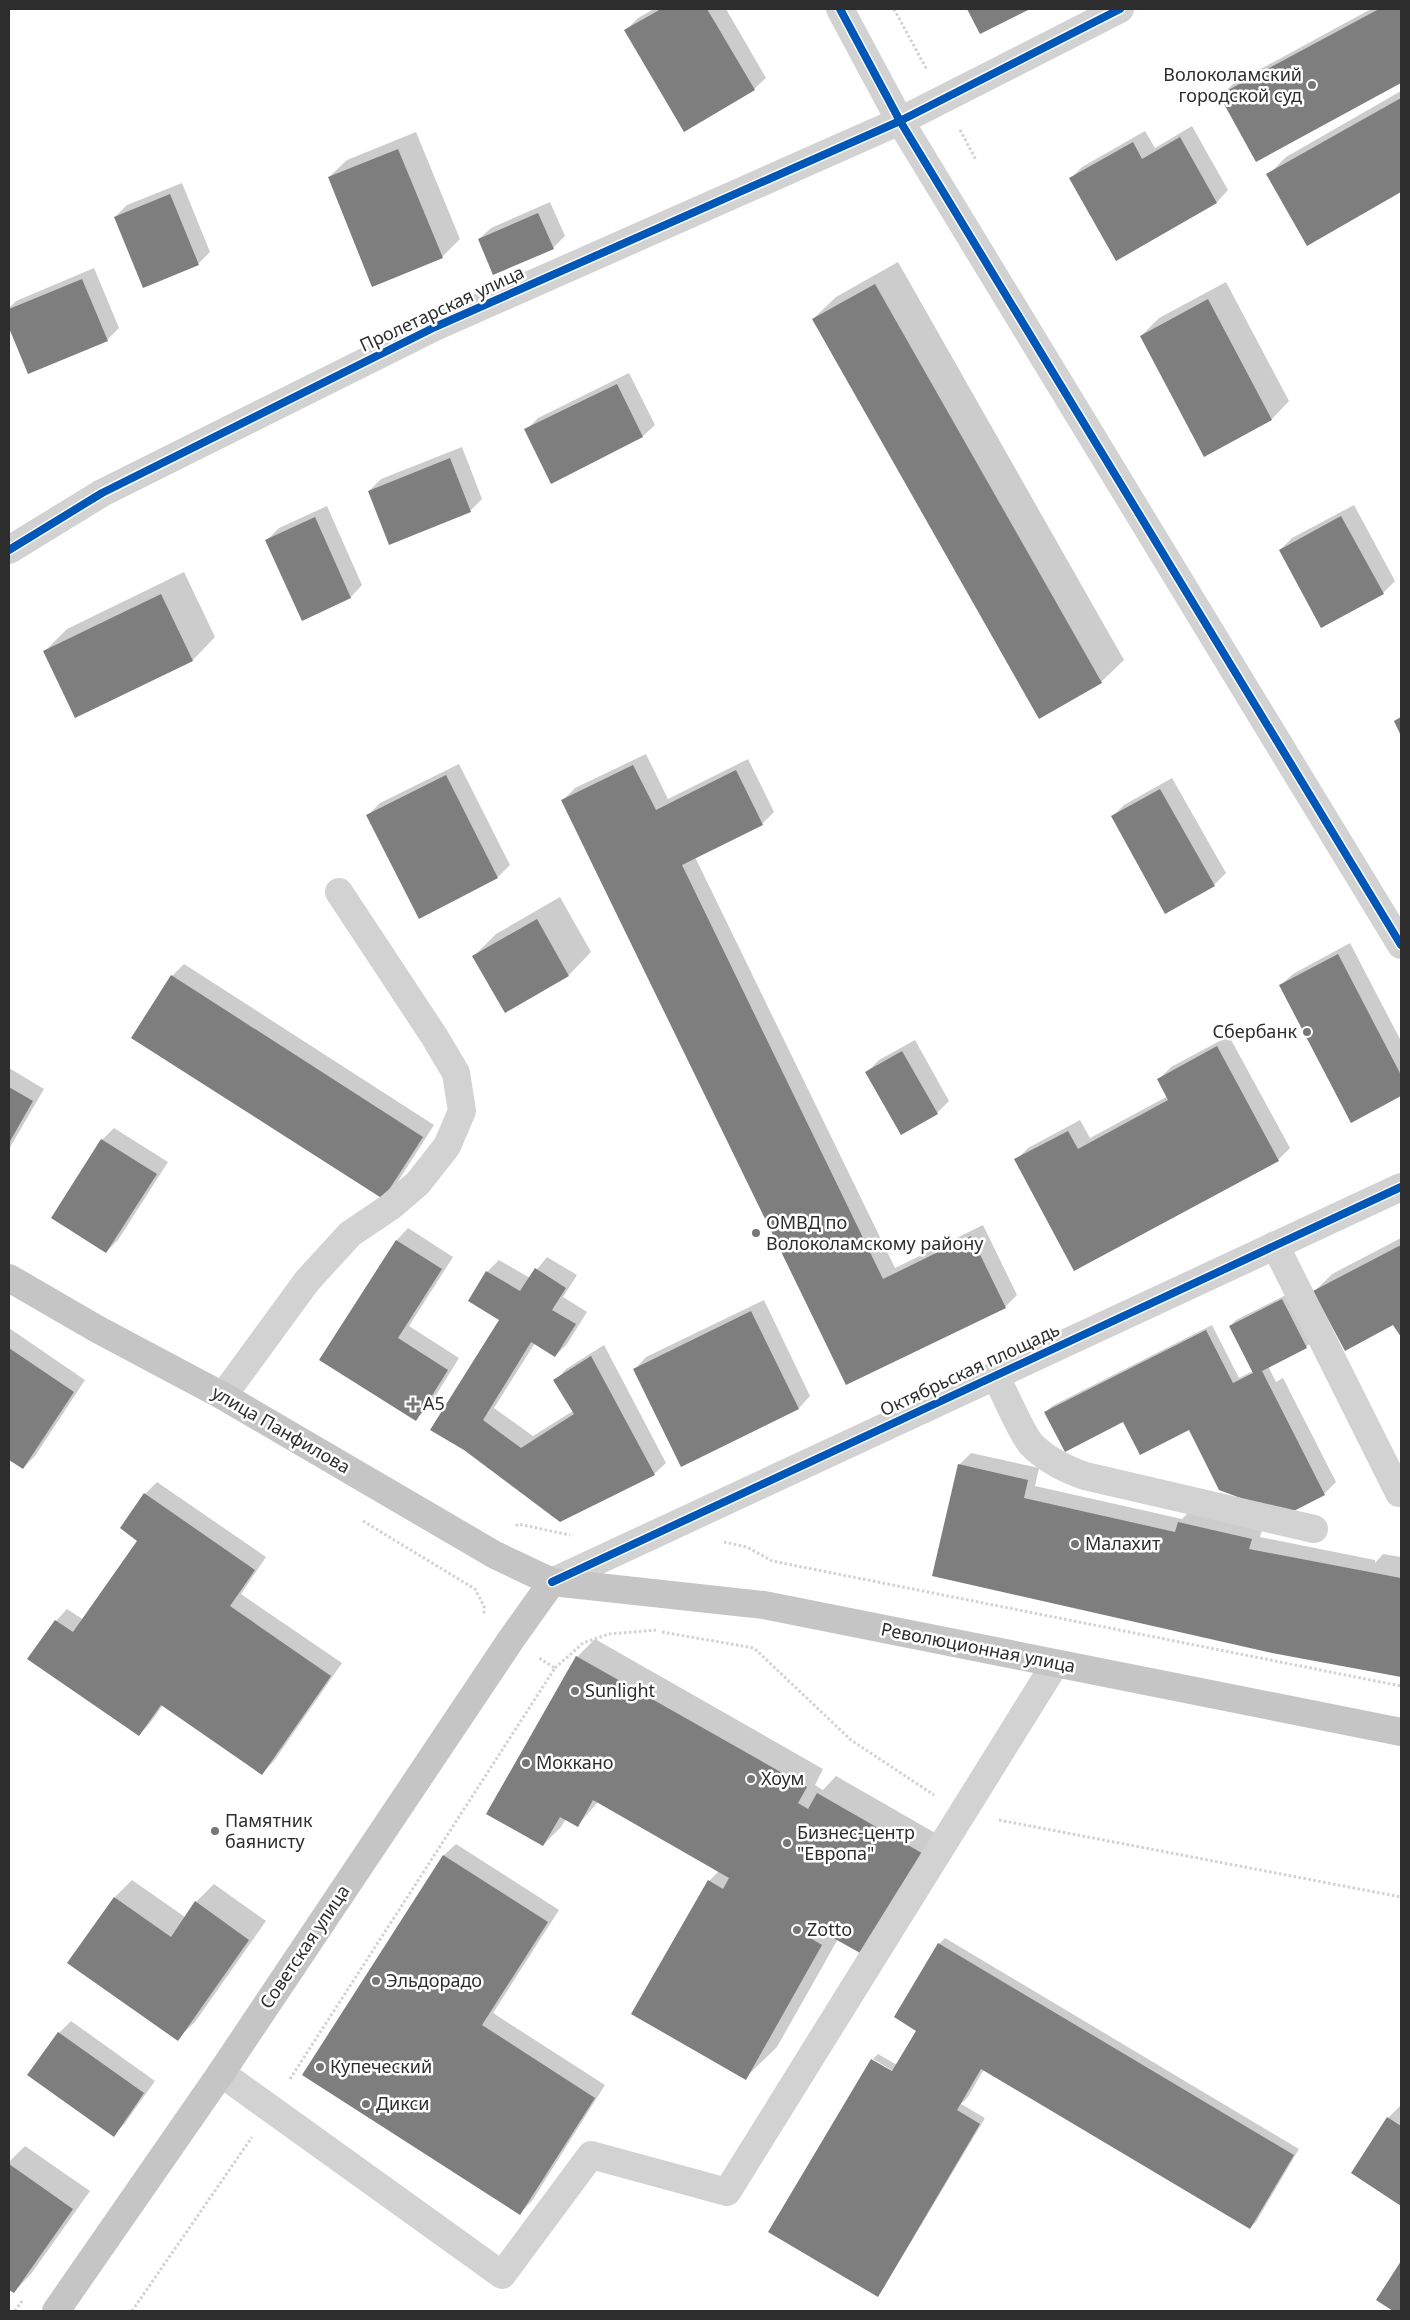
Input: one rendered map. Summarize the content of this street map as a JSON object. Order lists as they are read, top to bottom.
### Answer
{
  "streets": {
    "main road": ["улица Панфилова", "Революционная улица", "Советская улица"],
    "street": ["Пролетарская улица", "Октябрьская площадь"]
  },
  "crossings": [
    ["Октябрьская площадь", "улица Панфилова"],
    ["Октябрьская площадь", "Революционная улица"],
    ["Октябрьская площадь", "Советская улица"],
    ["улица Панфилова", "Революционная улица"],
    ["улица Панфилова", "Советская улица"],
    ["Революционная улица", "Советская улица"]
  ],
  "places": {
    "other": [
      "Волоколамский городской суд",
      "Сбербанк",
      "ОМВД по Волоколамскому району",
      "Малахит",
      "Sunlight",
      "Моккано",
      "Хоум",
      "Памятник баянисту",
      "Бизнес-центр \"Европа\"",
      "Zotto",
      "Эльдорадо",
      "Купеческий",
      "Дикси"
    ],
    "health": ["А5"]
  }
}
